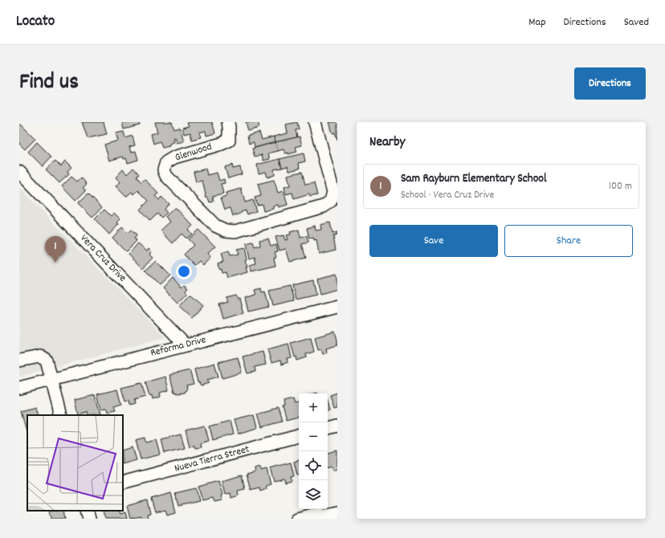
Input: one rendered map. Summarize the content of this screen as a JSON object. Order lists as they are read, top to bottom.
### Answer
{
  "streets": {
    "street": [
      "Glenwood",
      "Vera Cruz Drive",
      "Reforma Drive",
      "Nueva Tierra Street"
    ]
  },
  "crossings": [
    ["Vera Cruz Drive", "Reforma Drive"]
  ],
  "page": {
    "header": "Locato",
    "nav": ["Map", "Directions", "Saved"],
    "title": "Find us",
    "buttons": [
      "Directions",
      ["Save", "Share"]
    ],
    "heading": "Nearby",
    "list": [
      {
        "mark": "1",
        "name": "Sam Rayburn Elementary School",
        "note": "School · Vera Cruz Drive",
        "value": "100 m"
      }
    ],
    "pins": "1",
    "map_buttons": ["+", "−"]
  }
}
